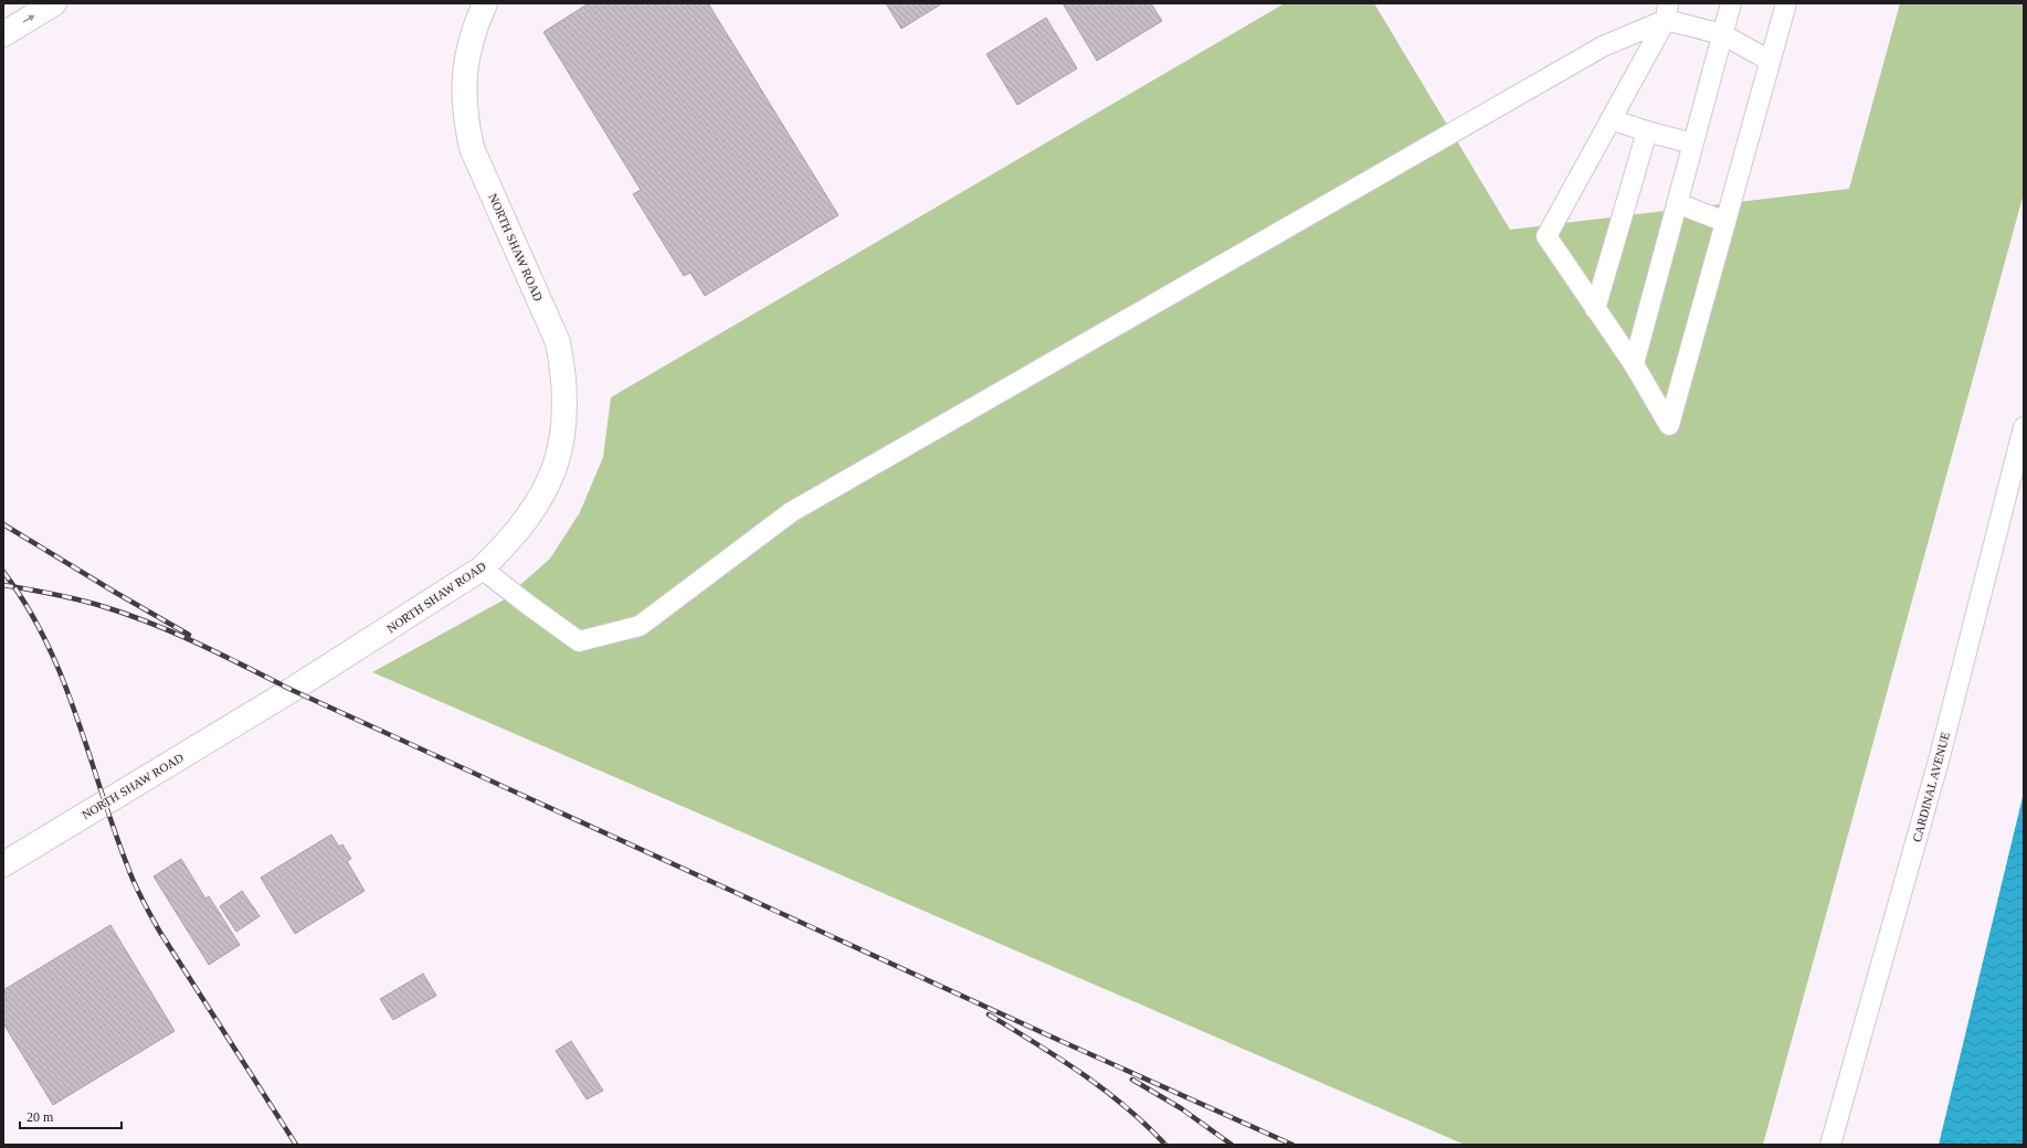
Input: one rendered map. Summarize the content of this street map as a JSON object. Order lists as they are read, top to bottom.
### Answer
{
  "streets": {
    "main road": ["NORTH SHAW ROAD"],
    "lane": ["CARDINAL AVENUE"]
  },
  "scale_bar": "20 m"
}
